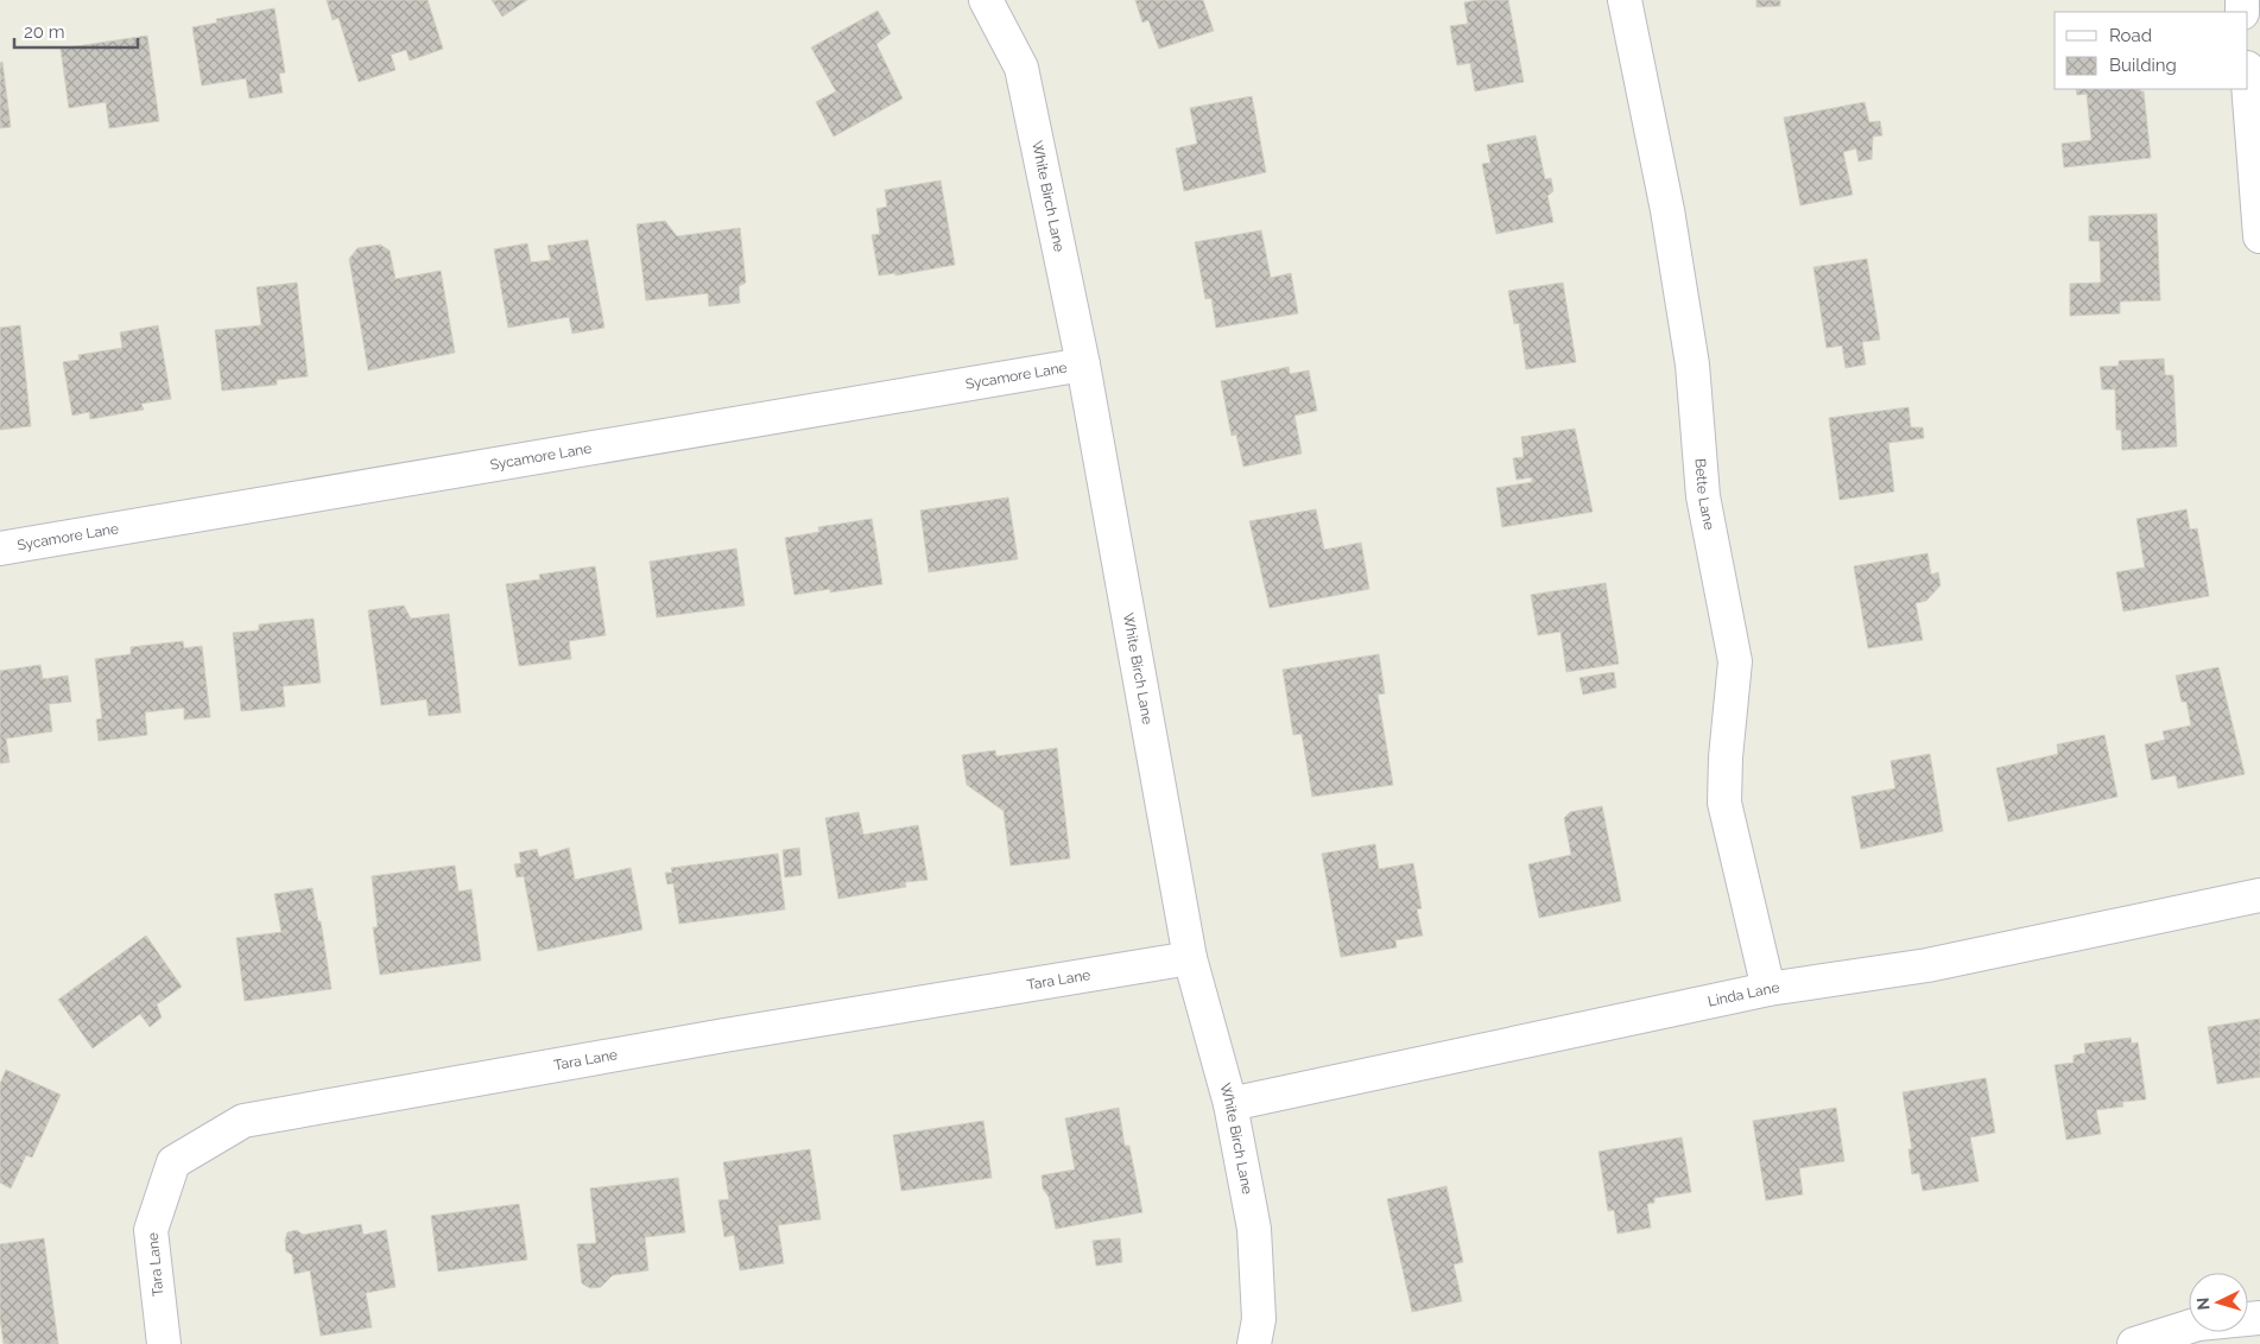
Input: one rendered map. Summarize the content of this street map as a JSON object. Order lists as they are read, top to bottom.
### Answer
{
  "streets": {
    "street": [
      "White Birch Lane",
      "Sycamore Lane",
      "Bette Lane",
      "Tara Lane",
      "Linda Lane"
    ]
  },
  "crossings": [
    ["White Birch Lane", "Sycamore Lane"],
    ["White Birch Lane", "Tara Lane"],
    ["White Birch Lane", "Linda Lane"],
    ["Bette Lane", "Linda Lane"]
  ],
  "legend": ["Road", "Building"],
  "scale_bar": "20 m",
  "north": "left"
}
